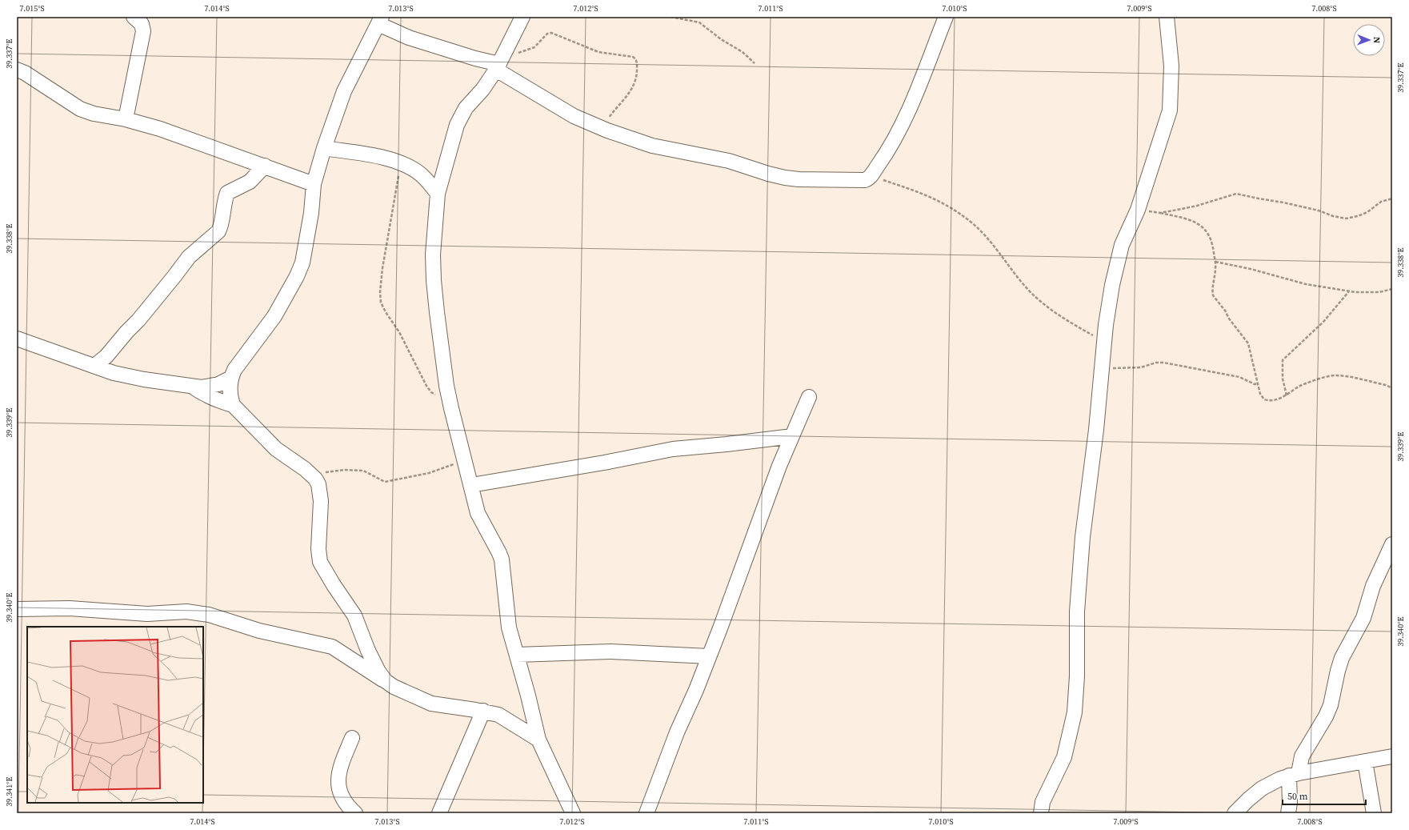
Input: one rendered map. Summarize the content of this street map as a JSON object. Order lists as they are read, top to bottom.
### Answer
{
  "scale_bar": "50 m",
  "north": "right",
  "coordinates": [
    "7.015°S",
    "7.014°S",
    "7.013°S",
    "7.012°S",
    "7.011°S",
    "7.010°S",
    "7.009°S",
    "7.008°S",
    "39.337°E",
    "39.338°E",
    "39.339°E",
    "39.340°E",
    "39.341°E"
  ]
}
